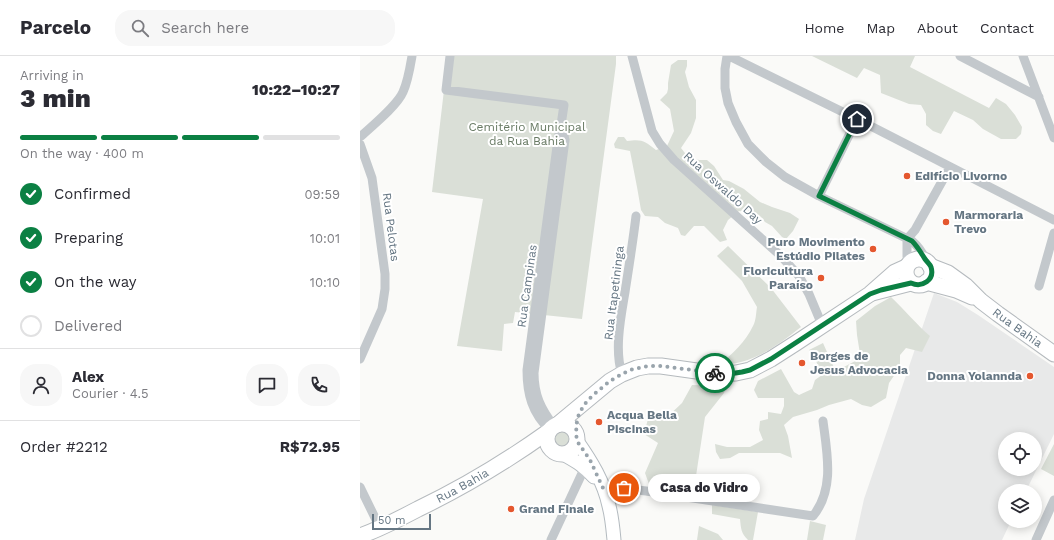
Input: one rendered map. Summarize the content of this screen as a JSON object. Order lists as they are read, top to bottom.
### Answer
{
  "streets": {
    "main road": ["Rua Bahia"],
    "street": [
      "Rua Oswaldo Day",
      "Rua Pelotas",
      "Rua Campinas",
      "Rua Itapetininga"
    ]
  },
  "crossings": [
    ["Rua Oswaldo Day", "Rua Bahia"],
    ["Rua Campinas", "Rua Bahia"],
    ["Rua Itapetininga", "Rua Bahia"]
  ],
  "parks": ["Cemitério Municipal da Rua Bahia"],
  "places": [
    "Edifício Livorno",
    "Marmoraria Trevo",
    "Puro Movimento Estúdio Pilates",
    "Floricultura Paraíso",
    "Borges de Jesus Advocacia",
    "Donna Yolannda",
    "Acqua Bella Piscinas",
    "Casa do Vidro",
    "Grand Finale"
  ],
  "scale_bar": "50 m",
  "page": {
    "header": "Parcelo",
    "search": "Search here",
    "nav": [
      "Home",
      "Map",
      "About",
      "Contact"
    ],
    "heading": ["3 min", "Arriving in", "10:22–10:27"],
    "panel": [
      "Alex",
      "Courier · 4.5",
      "Order #2212",
      "R$72.95"
    ],
    "bar": "On the way · 400 m",
    "list": [
      ["Confirmed", "09:59"],
      ["Preparing", "10:01"],
      ["On the way", "10:10"],
      "Delivered"
    ],
    "bubble": "Casa do Vidro",
    "scale": "50 m"
  }
}
